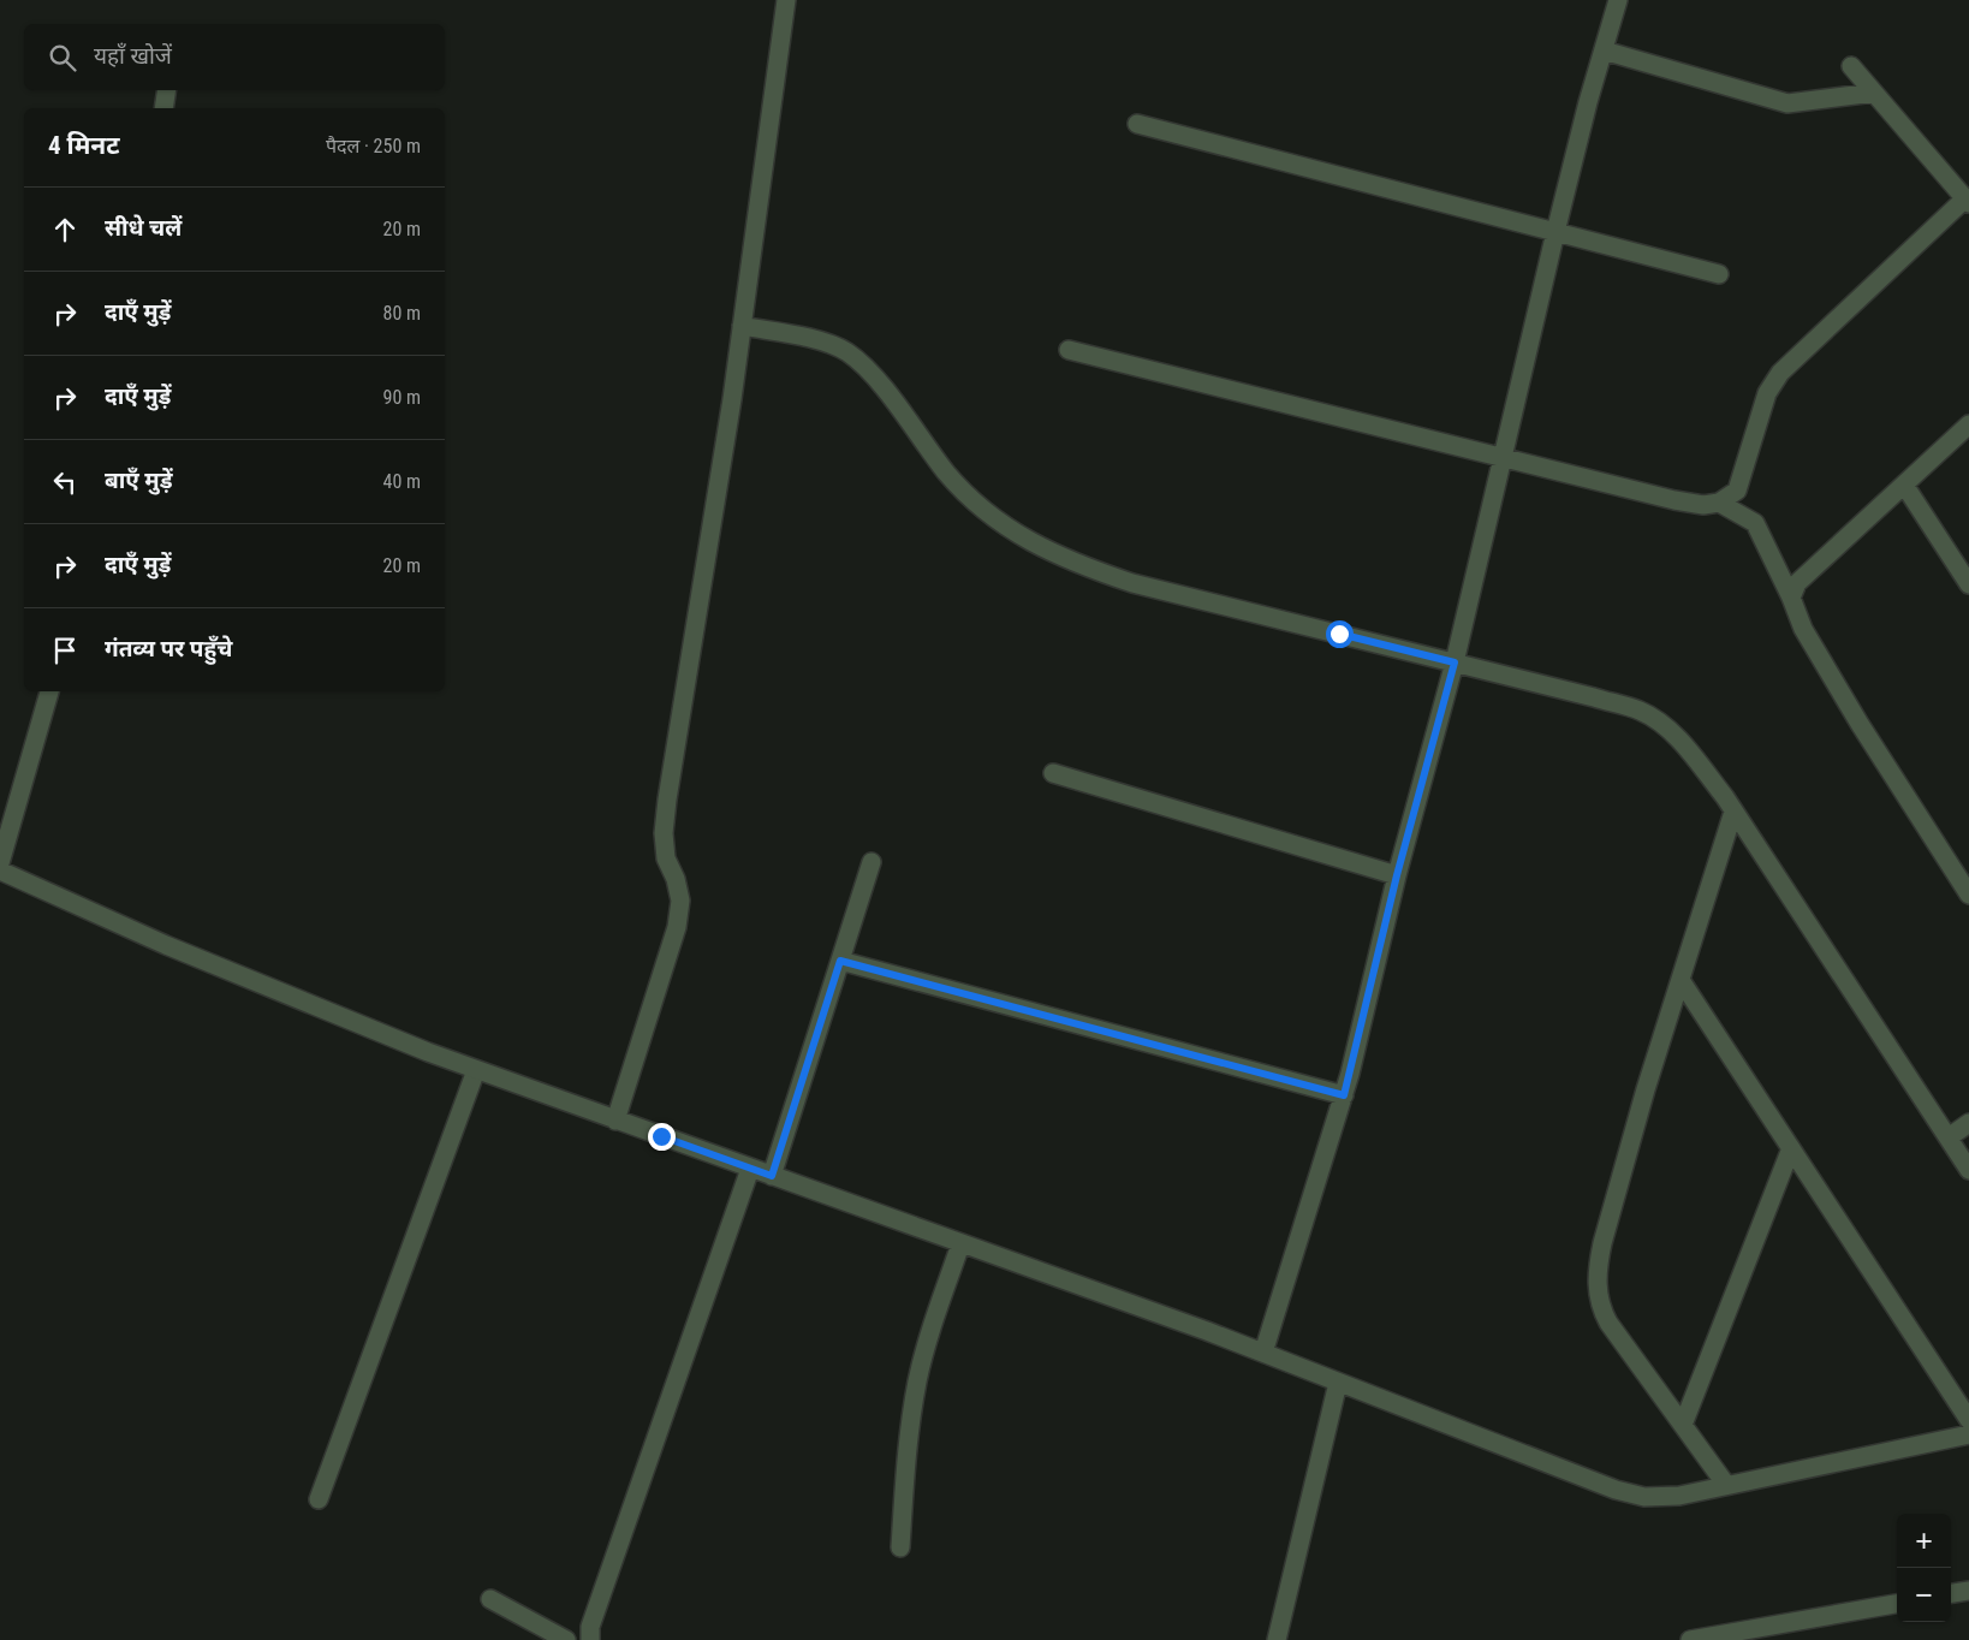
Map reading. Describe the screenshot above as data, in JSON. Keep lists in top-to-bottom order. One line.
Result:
{"page":{"search":"यहाँ खोजें","heading":["4 मिनट","पैदल · 250 m"],"list":[["सीधे चलें","20 m"],["दाएँ मुड़ें","80 m"],["दाएँ मुड़ें","90 m"],["बाएँ मुड़ें","40 m"],["दाएँ मुड़ें","20 m"],"गंतव्य पर पहुँचे"],"map_buttons":["+","−"]}}
